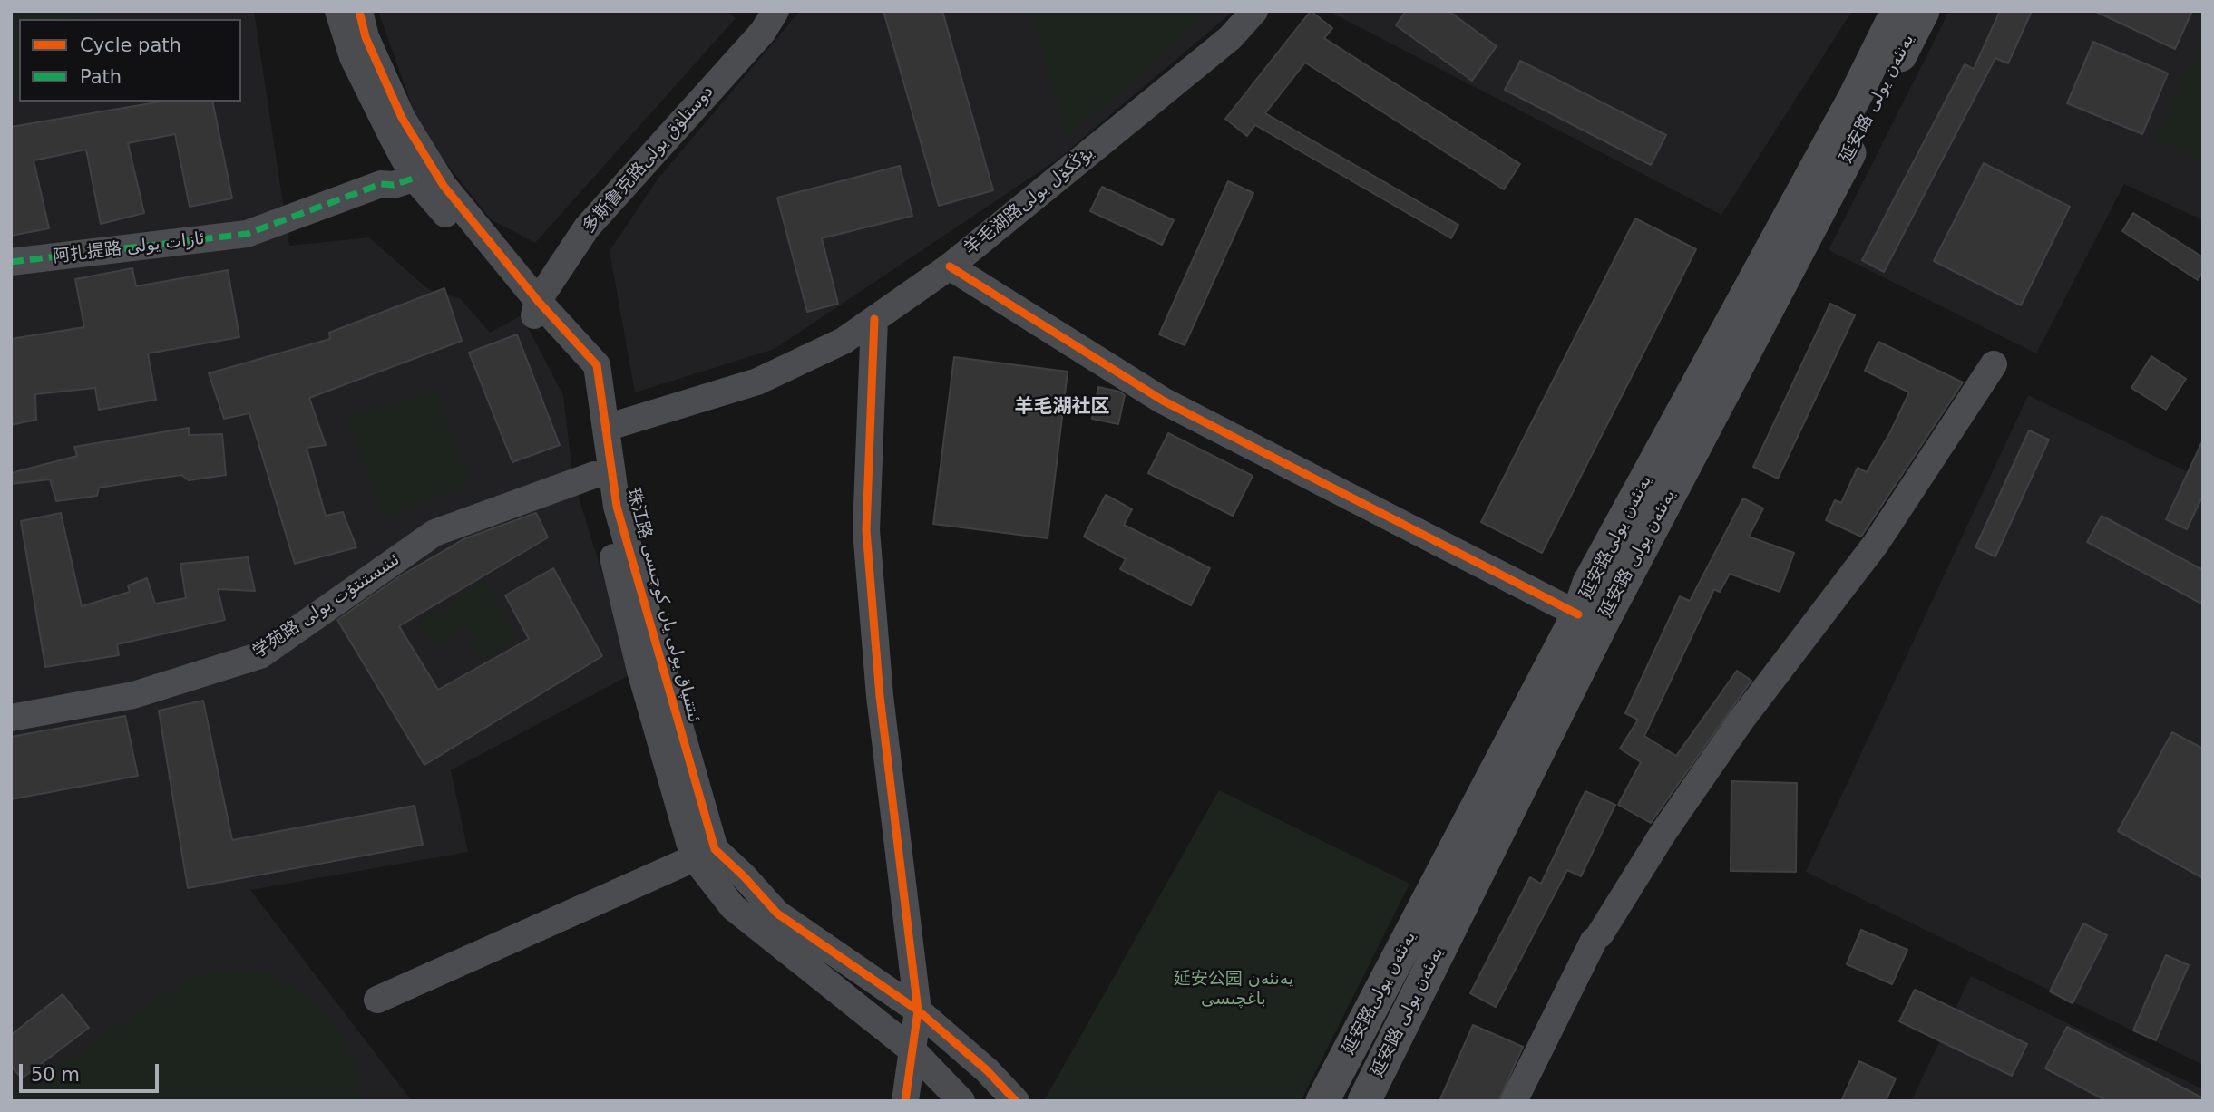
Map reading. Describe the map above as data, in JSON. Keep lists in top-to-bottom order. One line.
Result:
{"streets":{"main road":["延安路 يەنئەن يولى","延安路يەنئەن يولى"],"street":["多斯鲁克路دوستلۇق يولى","羊毛湖路يۇڭكۆل يولى","阿扎提路 ئازات يولى","珠江路 ئىتتىپاق يولى يان كوچىسى","学苑路 ئىنىستىتۇت يولى"]},"crossings":[["多斯鲁克路دوستلۇق يولى","珠江路 ئىتتىپاق يولى يان كوچىسى"],["羊毛湖路يۇڭكۆل يولى","珠江路 ئىتتىپاق يولى يان كوچىسى"],["阿扎提路 ئازات يولى","珠江路 ئىتتىپاق يولى يان كوچىسى"],["珠江路 ئىتتىپاق يولى يان كوچىسى","学苑路 ئىنىستىتۇت يولى"]],"districts":["羊毛湖社区"],"parks":["延安公园 يەنئەن باغچىسى"],"legend":["Cycle path","Path"],"scale_bar":"50 m"}
